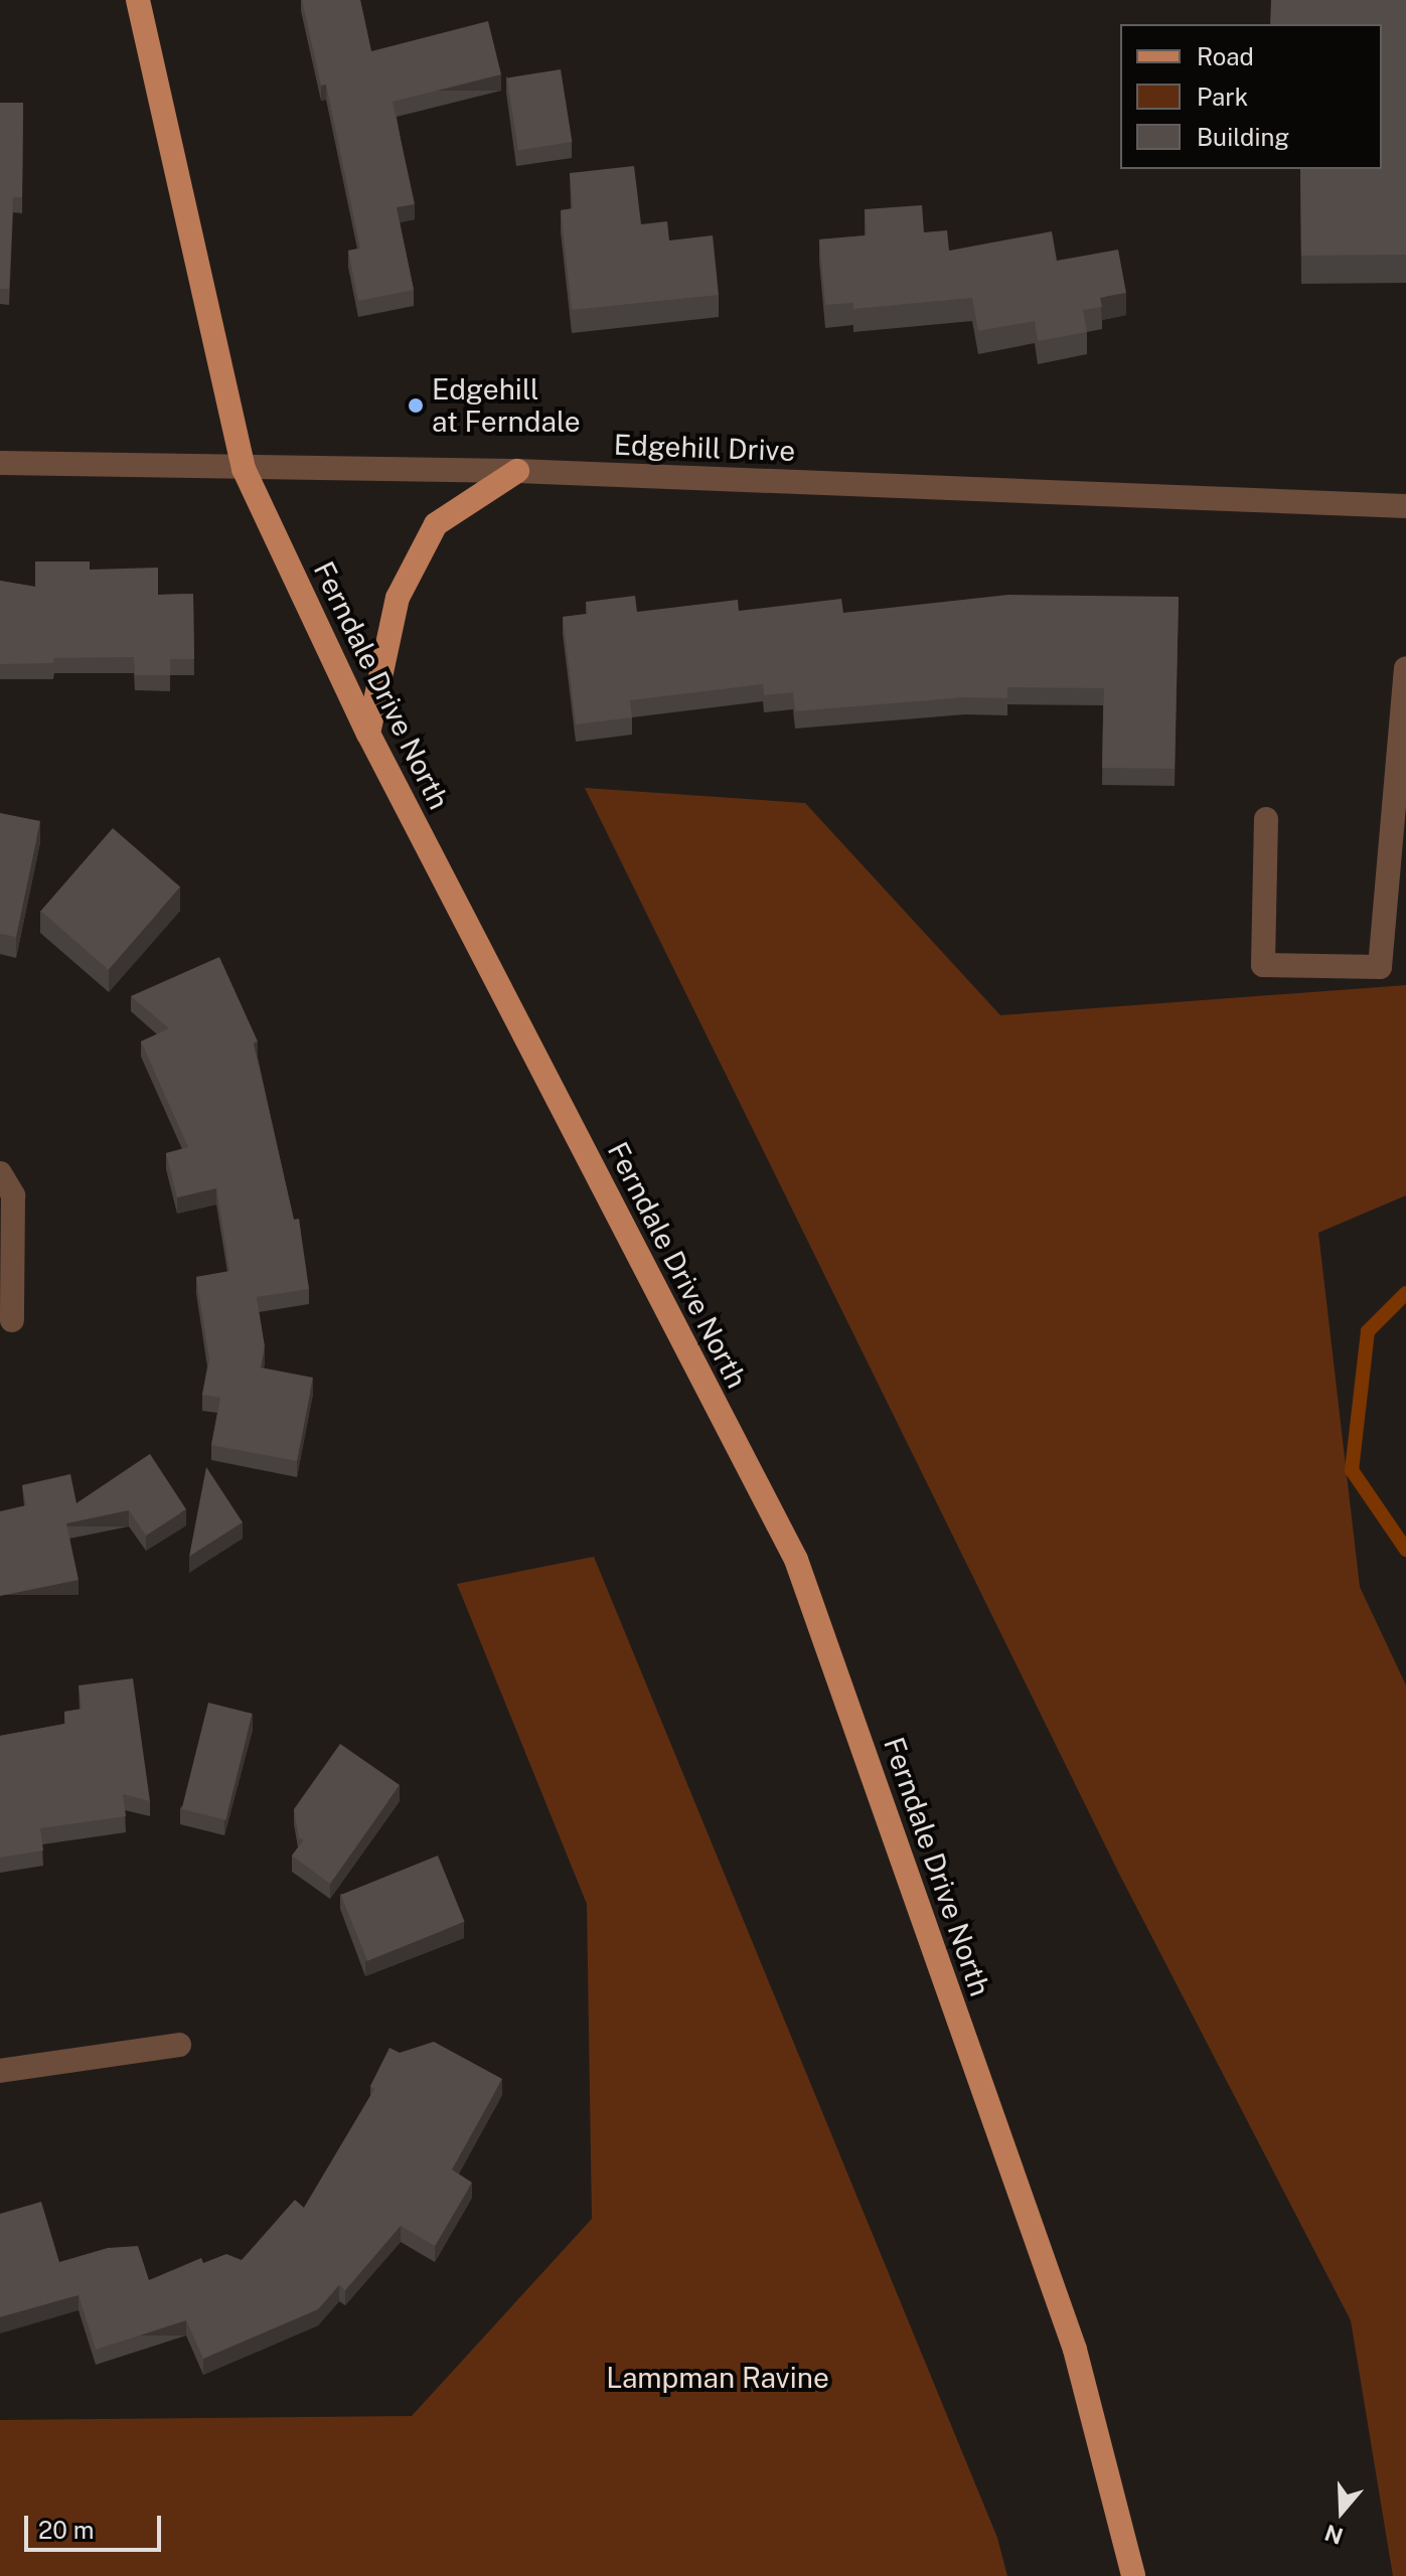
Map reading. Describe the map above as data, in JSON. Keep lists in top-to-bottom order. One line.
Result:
{"streets":{"main road":["Ferndale Drive North"],"street":["Edgehill Drive"]},"crossings":[["Edgehill Drive","Ferndale Drive North"]],"parks":["Lampman Ravine"],"places":["Edgehill at Ferndale"],"legend":["Road","Park","Building"],"scale_bar":"20 m","north":"bottom"}
